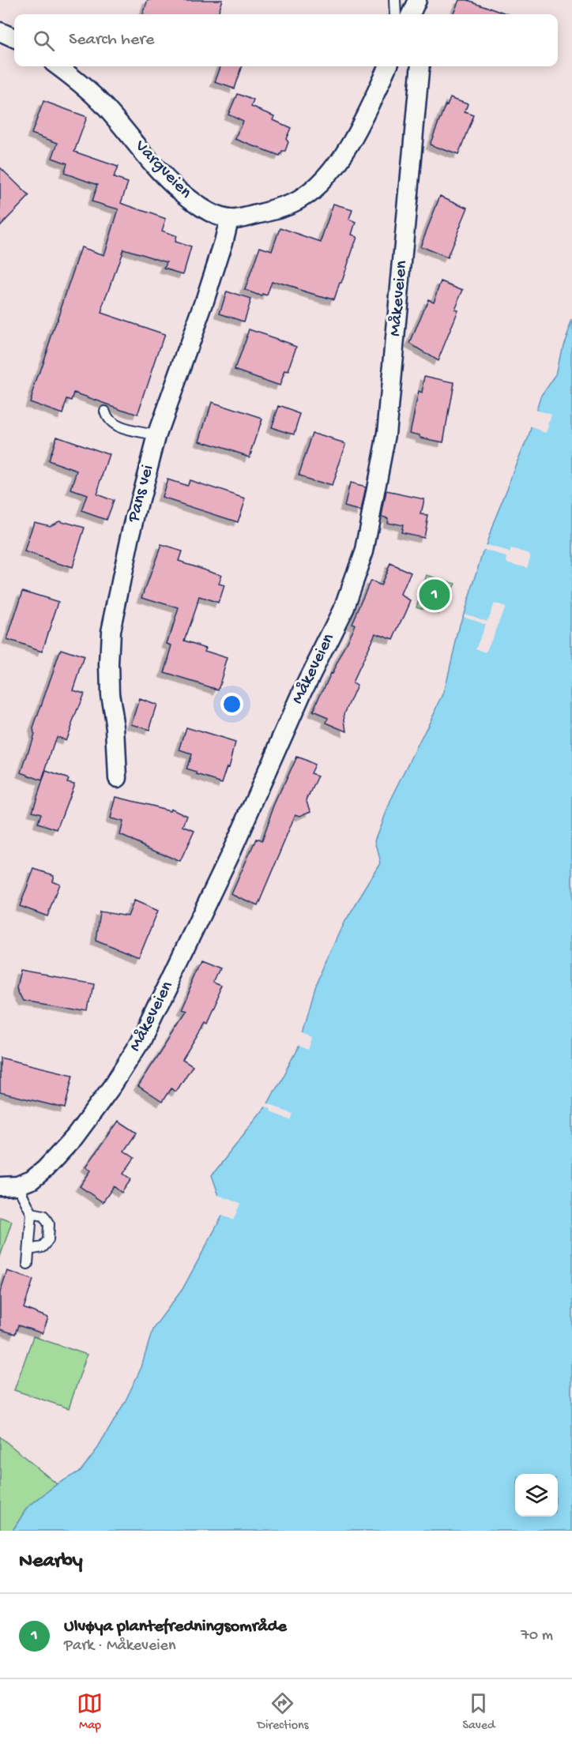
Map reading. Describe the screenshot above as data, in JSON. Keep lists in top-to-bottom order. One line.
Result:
{"streets":{"street":["Vargveien","Måkeveien","Pans vei"]},"crossings":[["Vargveien","Pans vei"]],"page":{"search":"Search here","pins":"1","heading":"Nearby","list":[{"mark":"1","name":"Ulvøya plantefredningsområde","note":"Park · Måkeveien","value":"70 m"}],"nav":["Map","Directions","Saved"]}}
